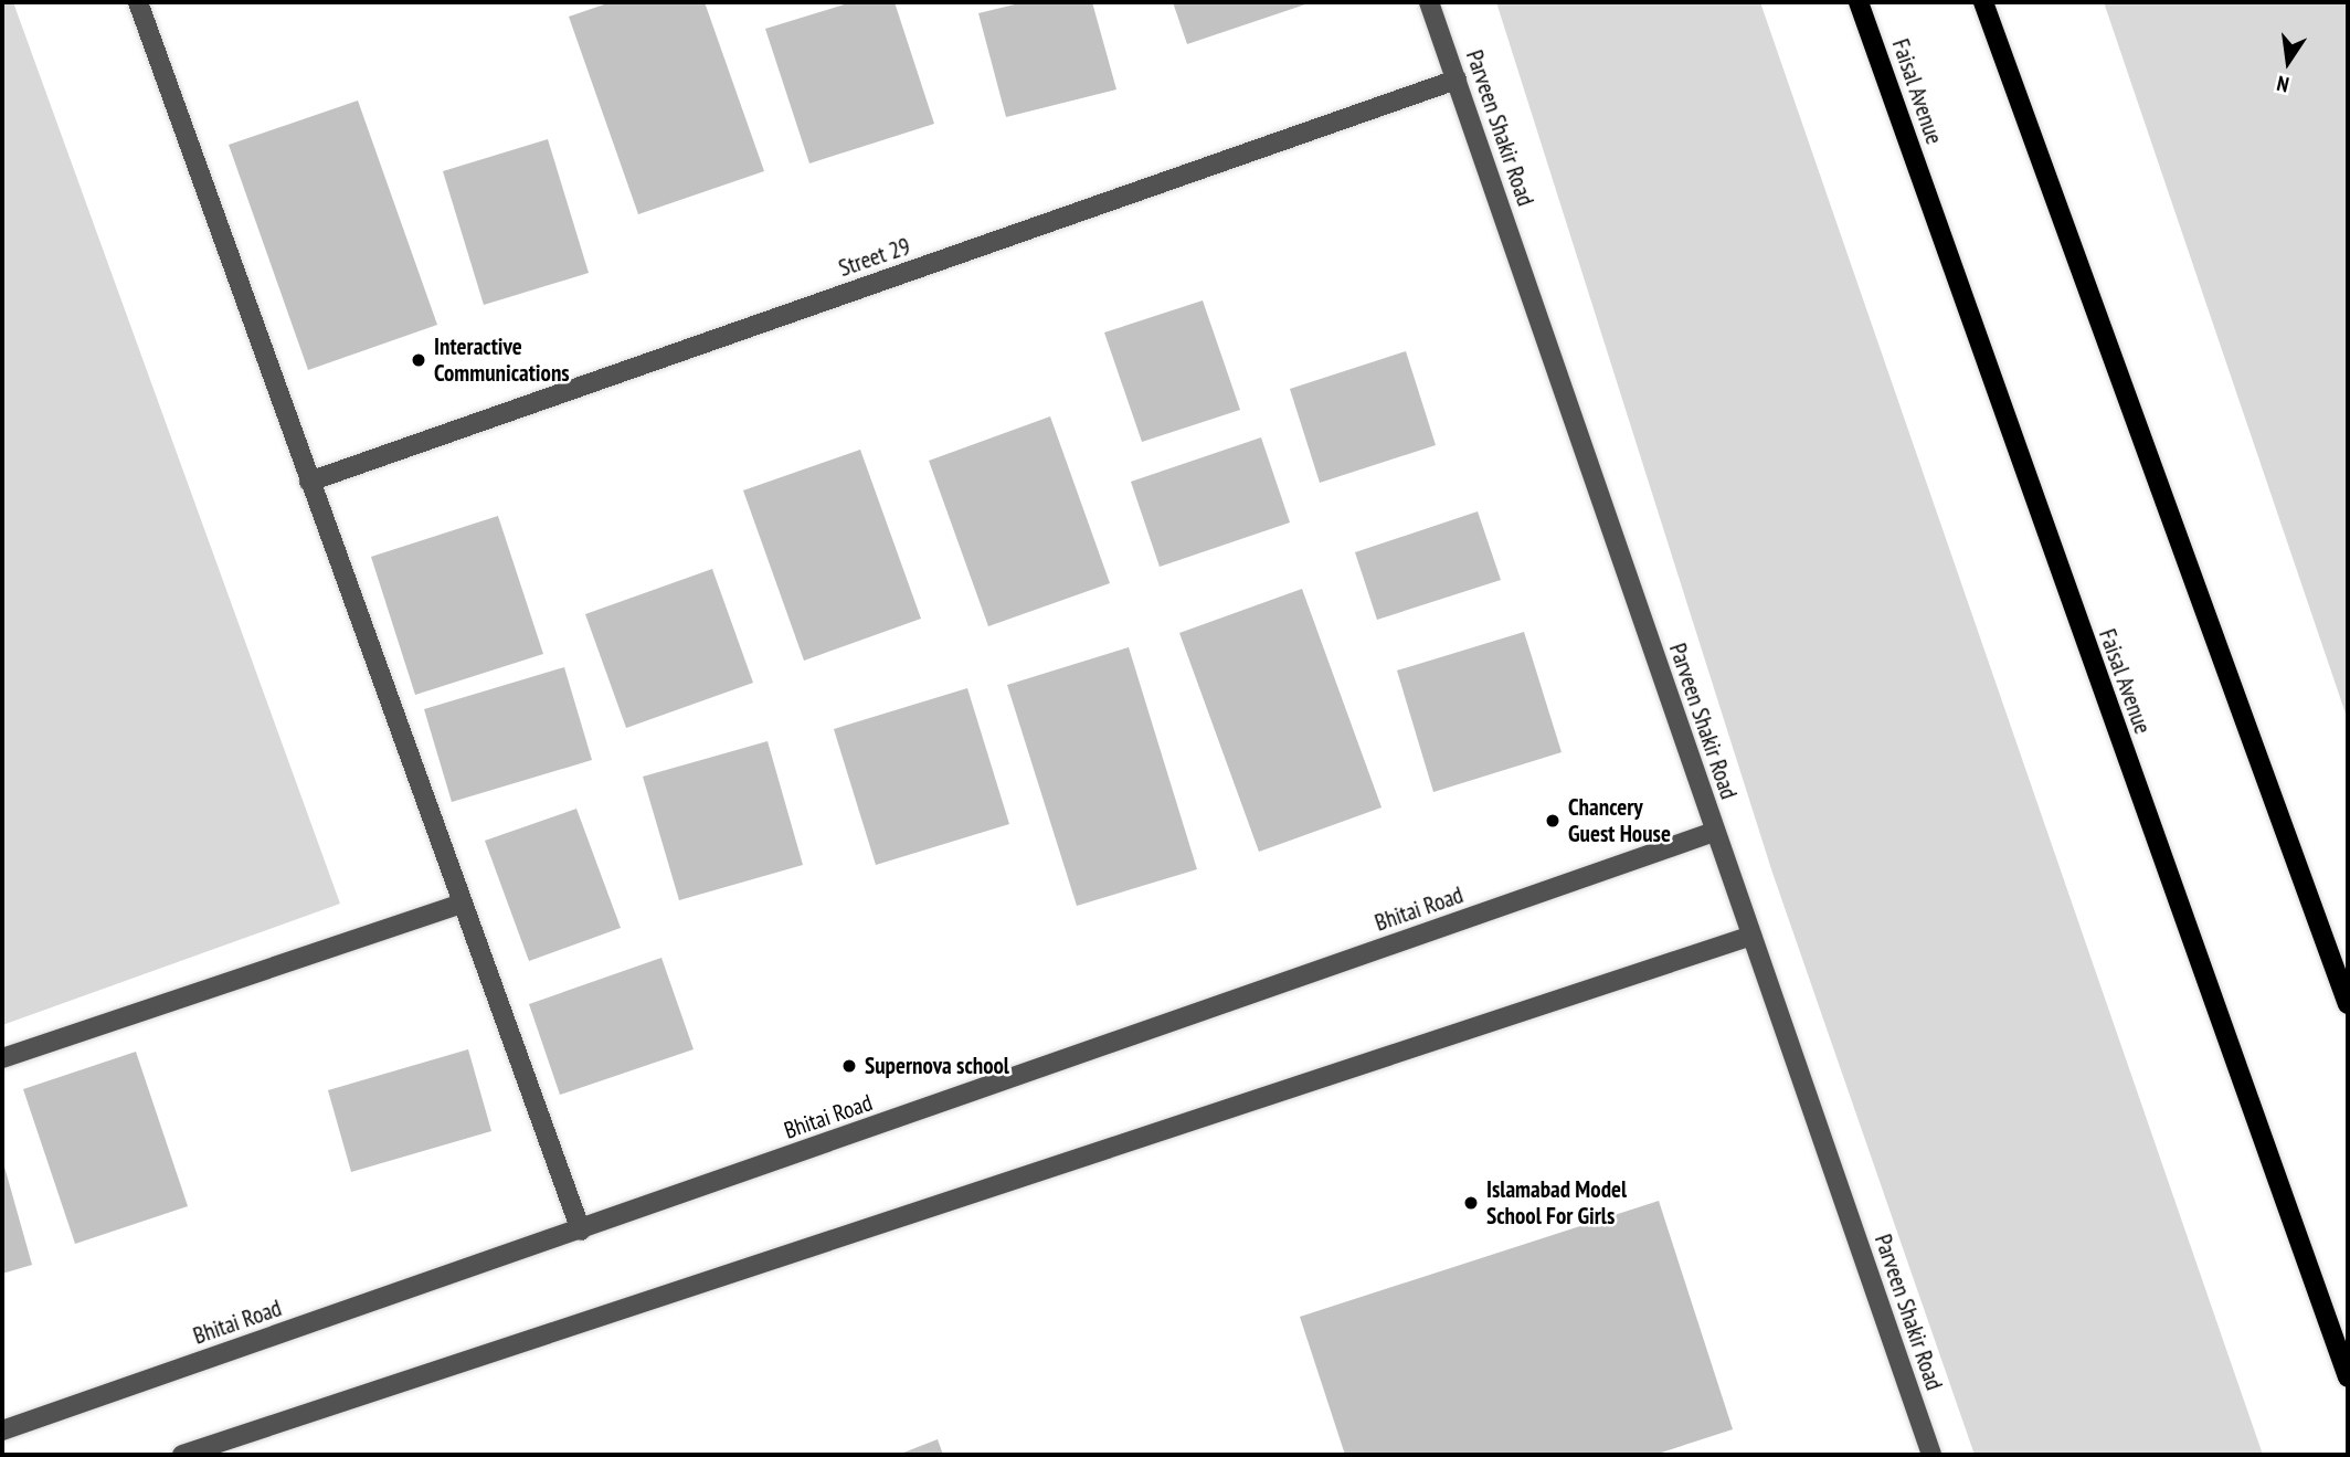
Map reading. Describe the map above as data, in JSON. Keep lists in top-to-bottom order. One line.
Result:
{"streets":{"main road":["Faisal Avenue"],"street":["Parveen Shakir Road","Street 29","Bhitai Road"]},"crossings":[["Parveen Shakir Road","Street 29"],["Parveen Shakir Road","Bhitai Road"]],"places":["Interactive Communications","Chancery Guest House","Supernova school","Islamabad Model School For Girls"],"north":"bottom"}
